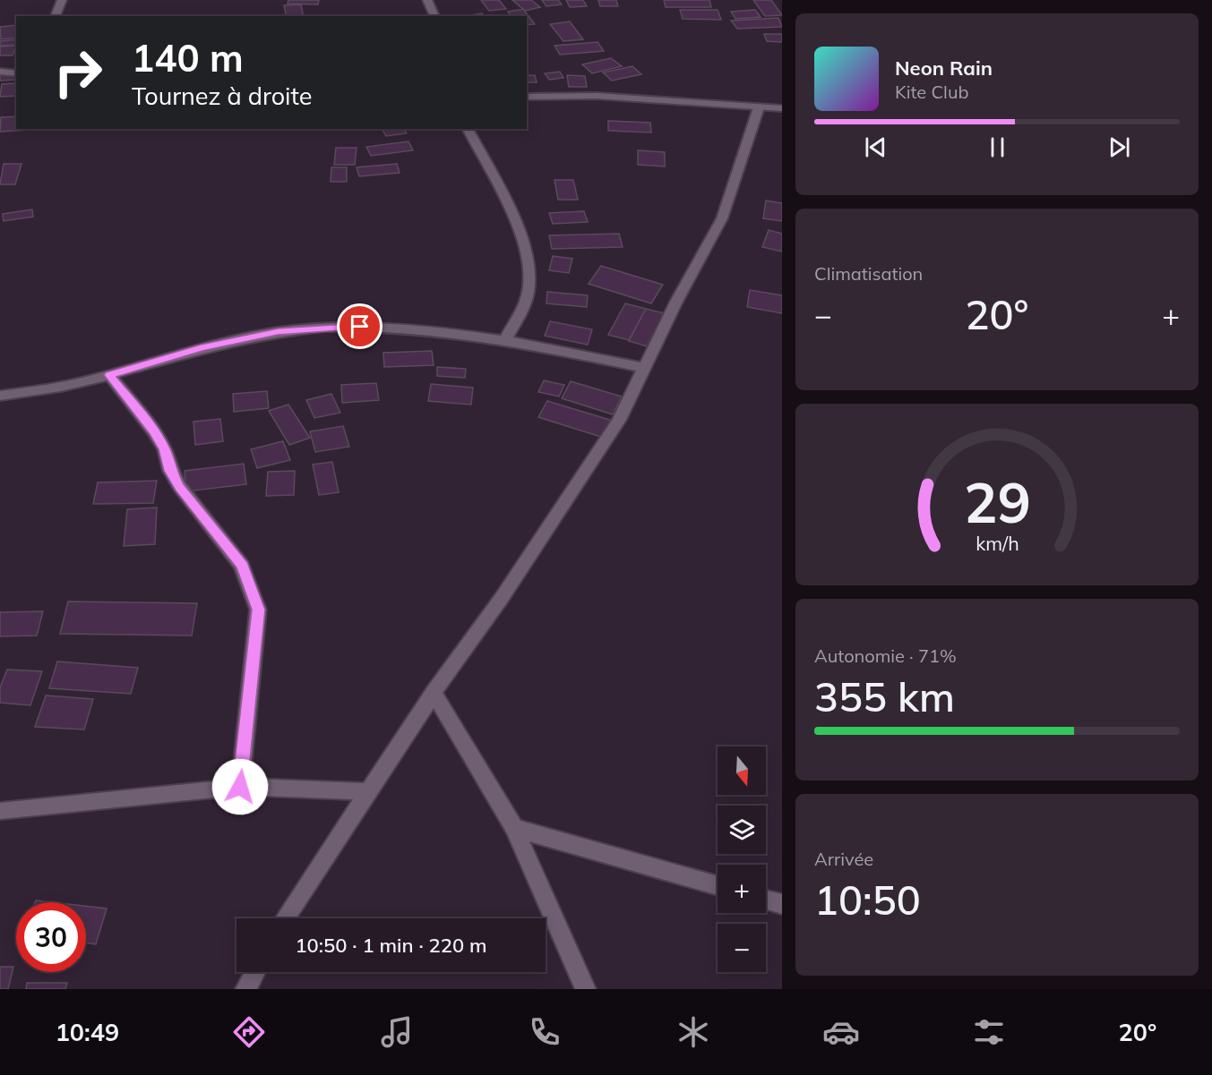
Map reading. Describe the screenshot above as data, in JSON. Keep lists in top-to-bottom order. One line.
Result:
{"north":"bottom","page":{"turn":["140 m","Tournez à droite"],"song":["Neon Rain","Kite Club"],"tile":["Climatisation",["Autonomie · 71%","355 km"],["Arrivée","10:50"]],"heat":["−","20°","+"],"map_buttons":["+","−"],"limit":"30","trip":"10:50 · 1 min · 220 m","tabs":["10:49","20°"],"gauge":["29","km/h"]}}
